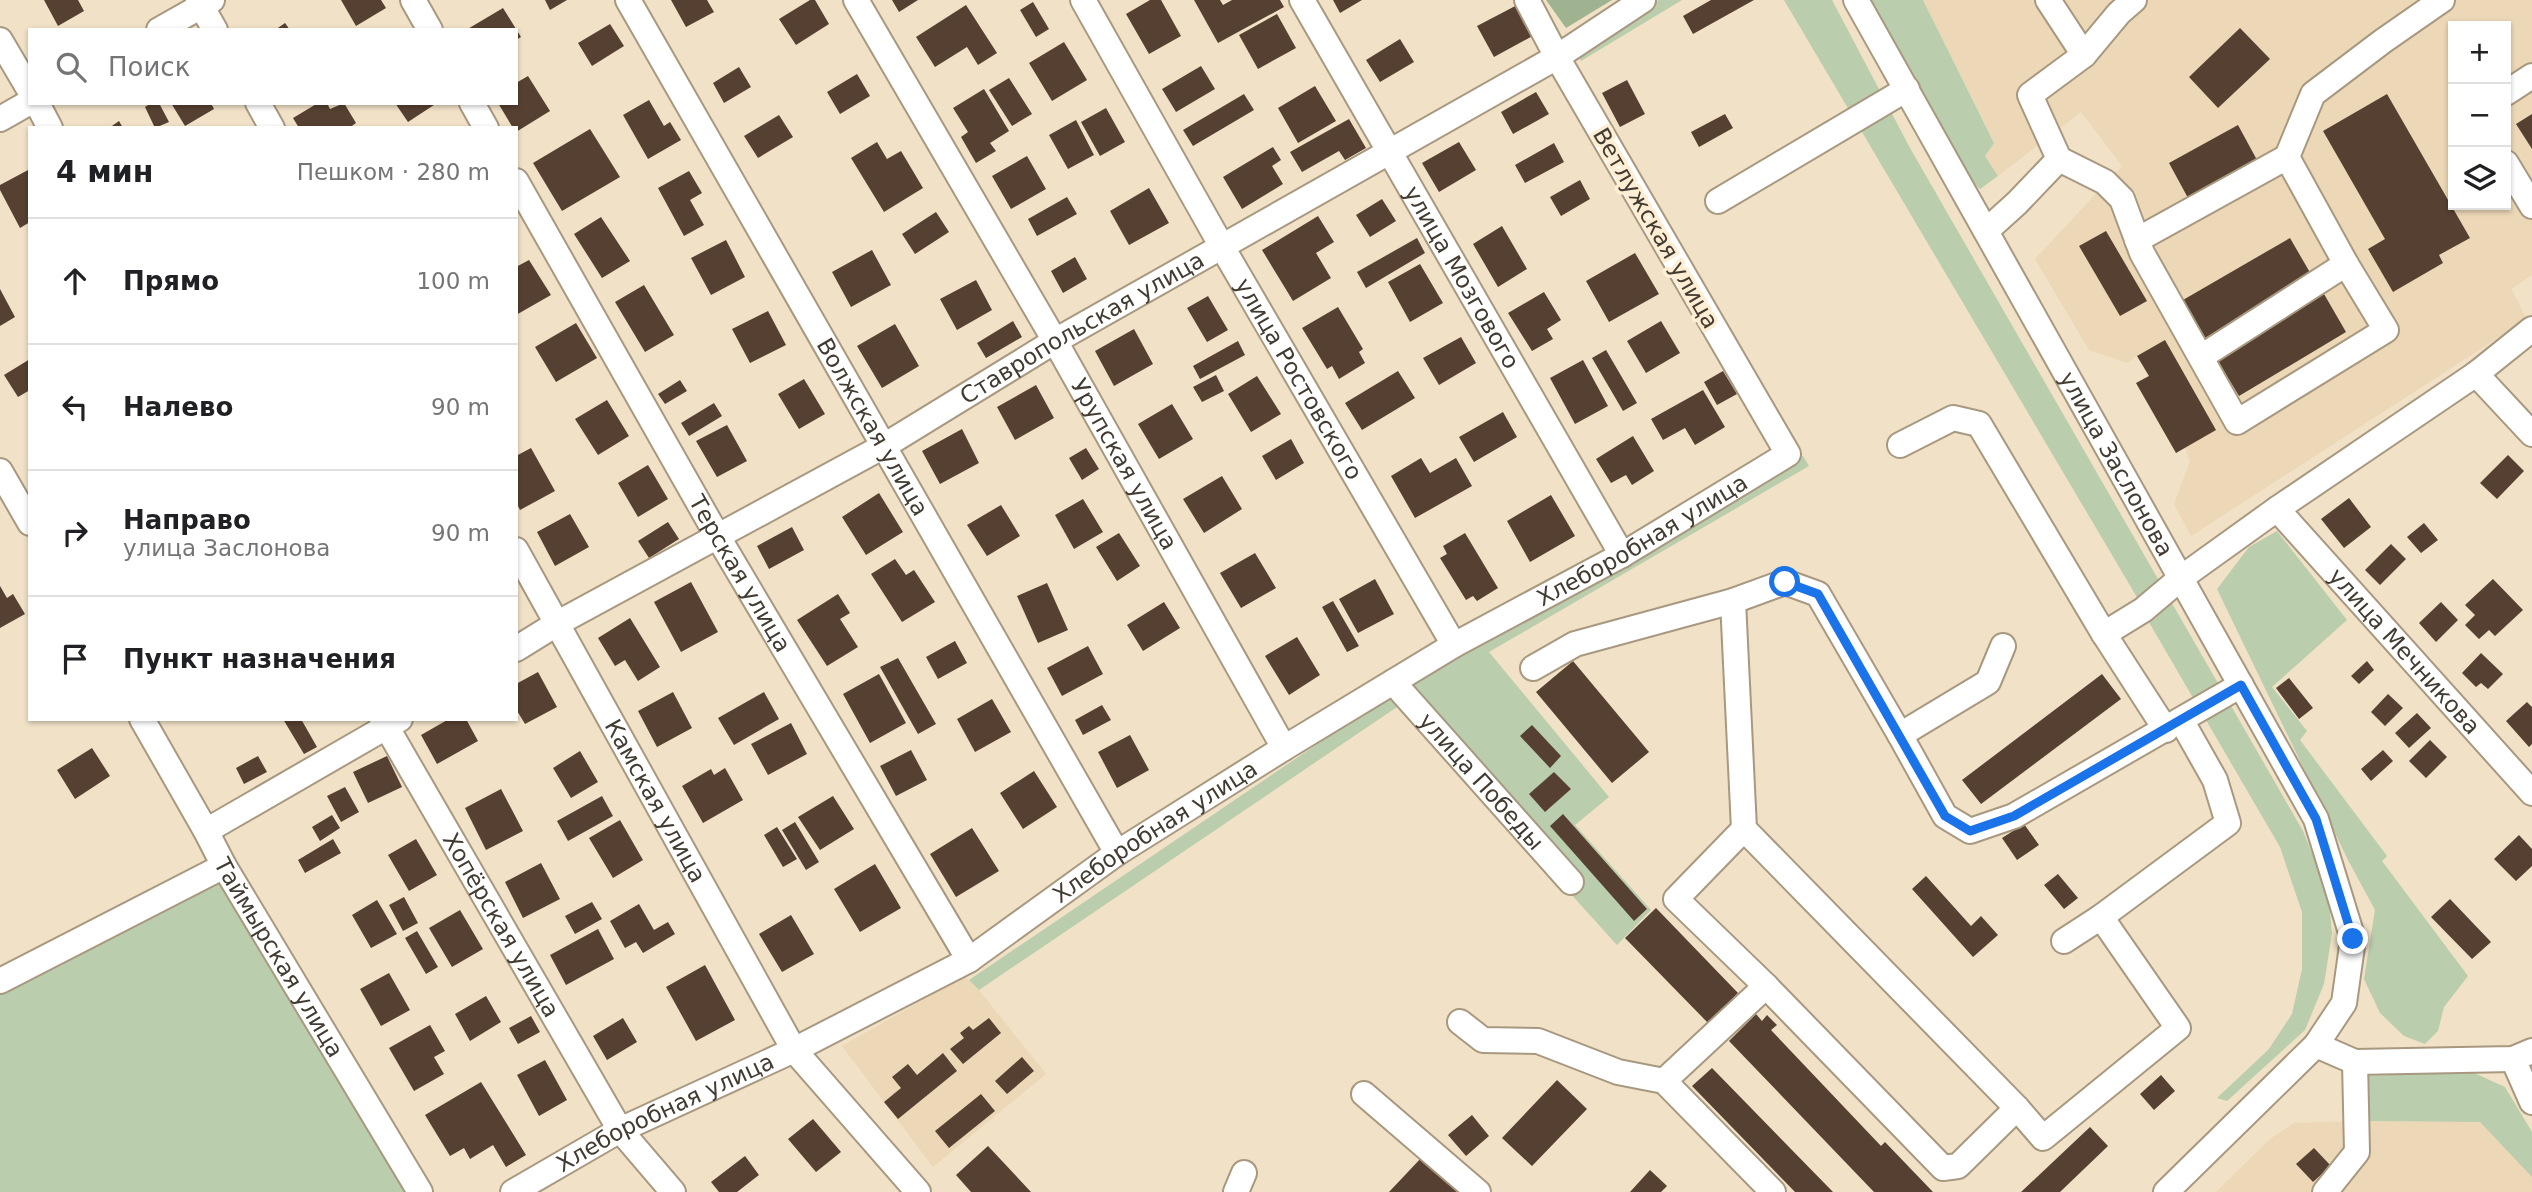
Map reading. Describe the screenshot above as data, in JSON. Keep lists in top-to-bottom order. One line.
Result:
{"streets":{"street":["Ветлужская улица","улица Мозгового","Ставропольская улица","улица Ростовского","Волжская улица","Урупская улица","улица Заслонова","Хлеборобная улица","Терская улица","улица Мечникова","улица Победы","Камская улица","Хопёрская улица","Таймырская улица"]},"crossings":[["Ветлужская улица","Ставропольская улица"],["Ветлужская улица","Хлеборобная улица"],["улица Мозгового","Ставропольская улица"],["улица Мозгового","Хлеборобная улица"],["Ставропольская улица","улица Ростовского"],["Ставропольская улица","Волжская улица"],["Ставропольская улица","Урупская улица"],["Ставропольская улица","Терская улица"],["Ставропольская улица","Камская улица"],["улица Ростовского","Хлеборобная улица"],["Волжская улица","Хлеборобная улица"],["Урупская улица","Хлеборобная улица"],["Хлеборобная улица","Терская улица"],["Хлеборобная улица","улица Победы"],["Хлеборобная улица","Камская улица"],["Хлеборобная улица","Хопёрская улица"]],"page":{"map_buttons":["+","−"],"search":"Поиск","heading":["4 мин","Пешком · 280 m"],"list":[["Прямо","100 m"],["Налево","90 m"],["Направо","улица Заслонова","90 m"],"Пункт назначения"]}}
